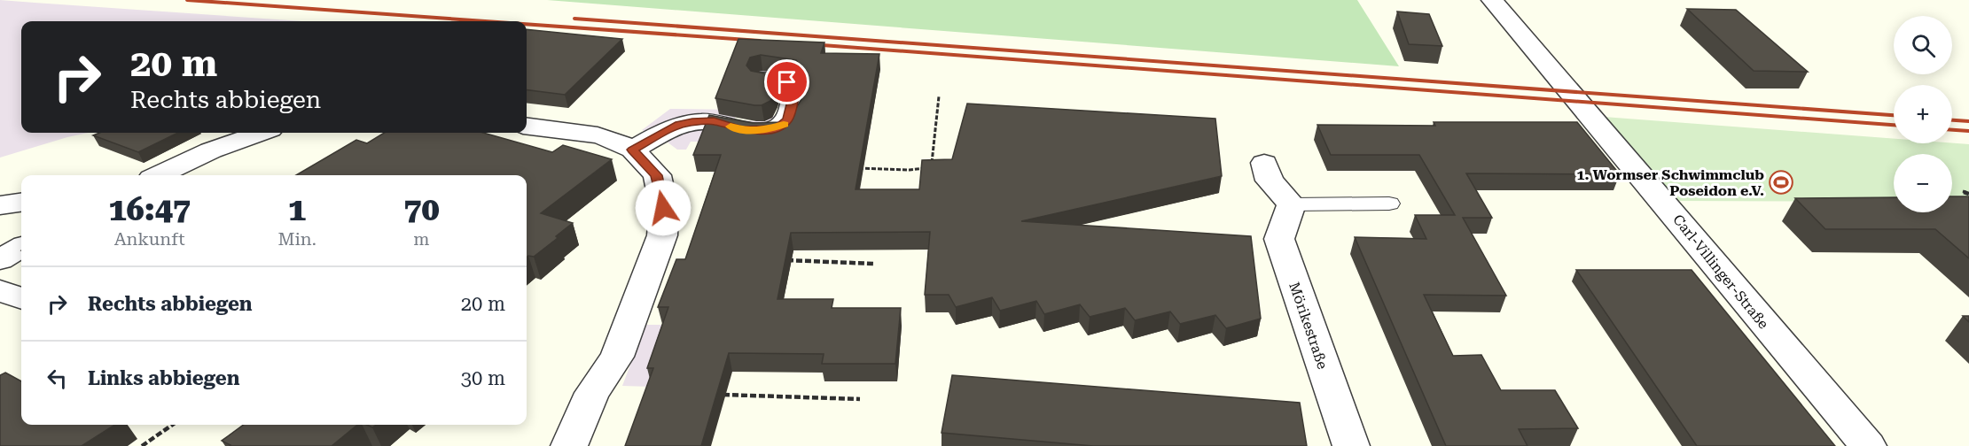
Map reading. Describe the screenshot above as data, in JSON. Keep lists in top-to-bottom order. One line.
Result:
{"streets":{"street":["Carl-Villinger-Straße","Mörikestraße"]},"places":{"sports":["1. Wormser Schwimmclub Poseidon e.V."]},"page":{"map_buttons":["+","−"],"turn":["20 m","Rechts abbiegen"],"eta":["16:47","Ankunft","1","Min.","70","m"],"list":[{"name":"Rechts abbiegen","value":"20 m"},{"name":"Links abbiegen","value":"30 m"}]}}
